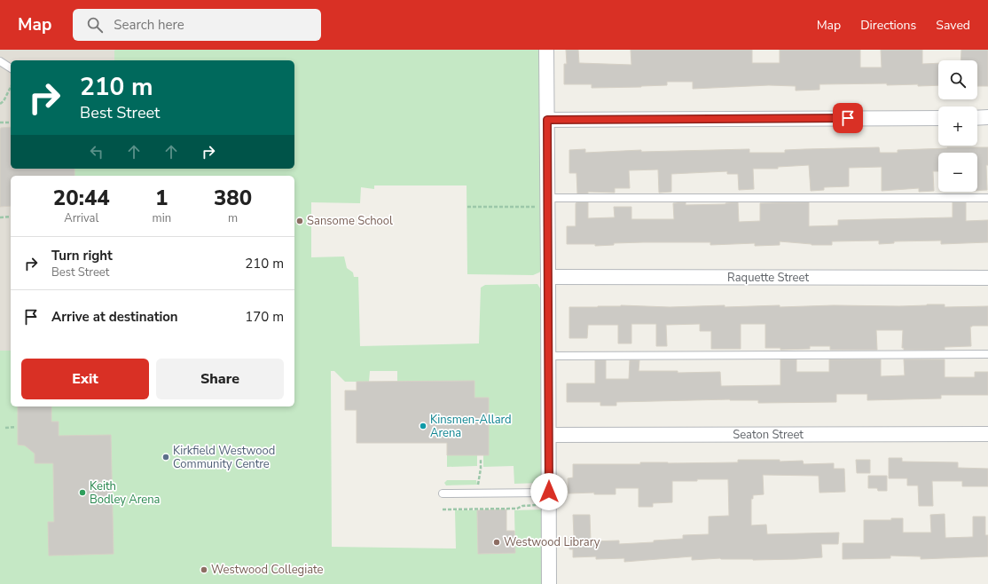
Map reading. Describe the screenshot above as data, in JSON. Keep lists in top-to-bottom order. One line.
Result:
{"streets":{"street":["Raquette Street","Seaton Street"]},"places":["Sansome School","Kinsmen-Allard Arena","Kirkfield Westwood Community Centre","Keith Bodley Arena","Westwood Library","Westwood Collegiate"],"page":{"header":"Map","search":"Search here","nav":["Map","Directions","Saved"],"map_buttons":["+","−"],"turn":["210 m","Best Street"],"eta":["20:44","Arrival","1","min","380","m"],"list":[{"name":"Turn right","note":"Best Street","value":"210 m"},{"name":"Arrive at destination","value":"170 m"}],"buttons":["Exit","Share"]}}
